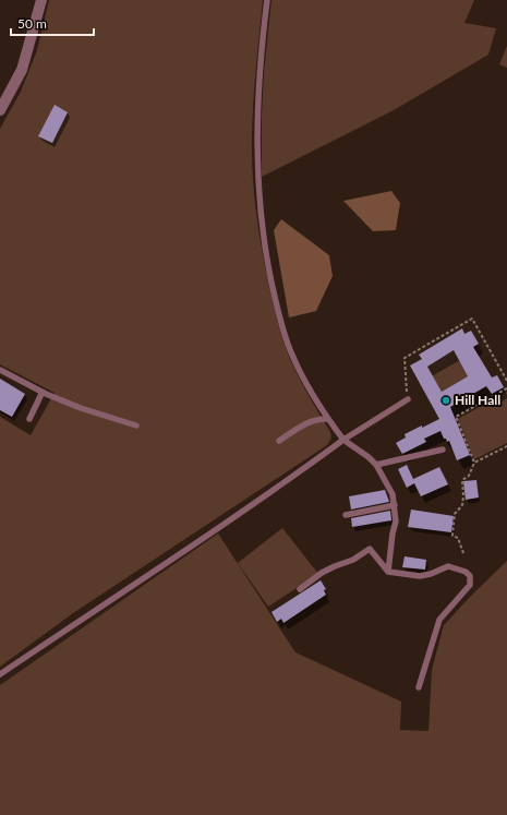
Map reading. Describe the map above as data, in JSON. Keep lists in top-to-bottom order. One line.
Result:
{"places":["Hill Hall"],"scale_bar":"50 m"}
